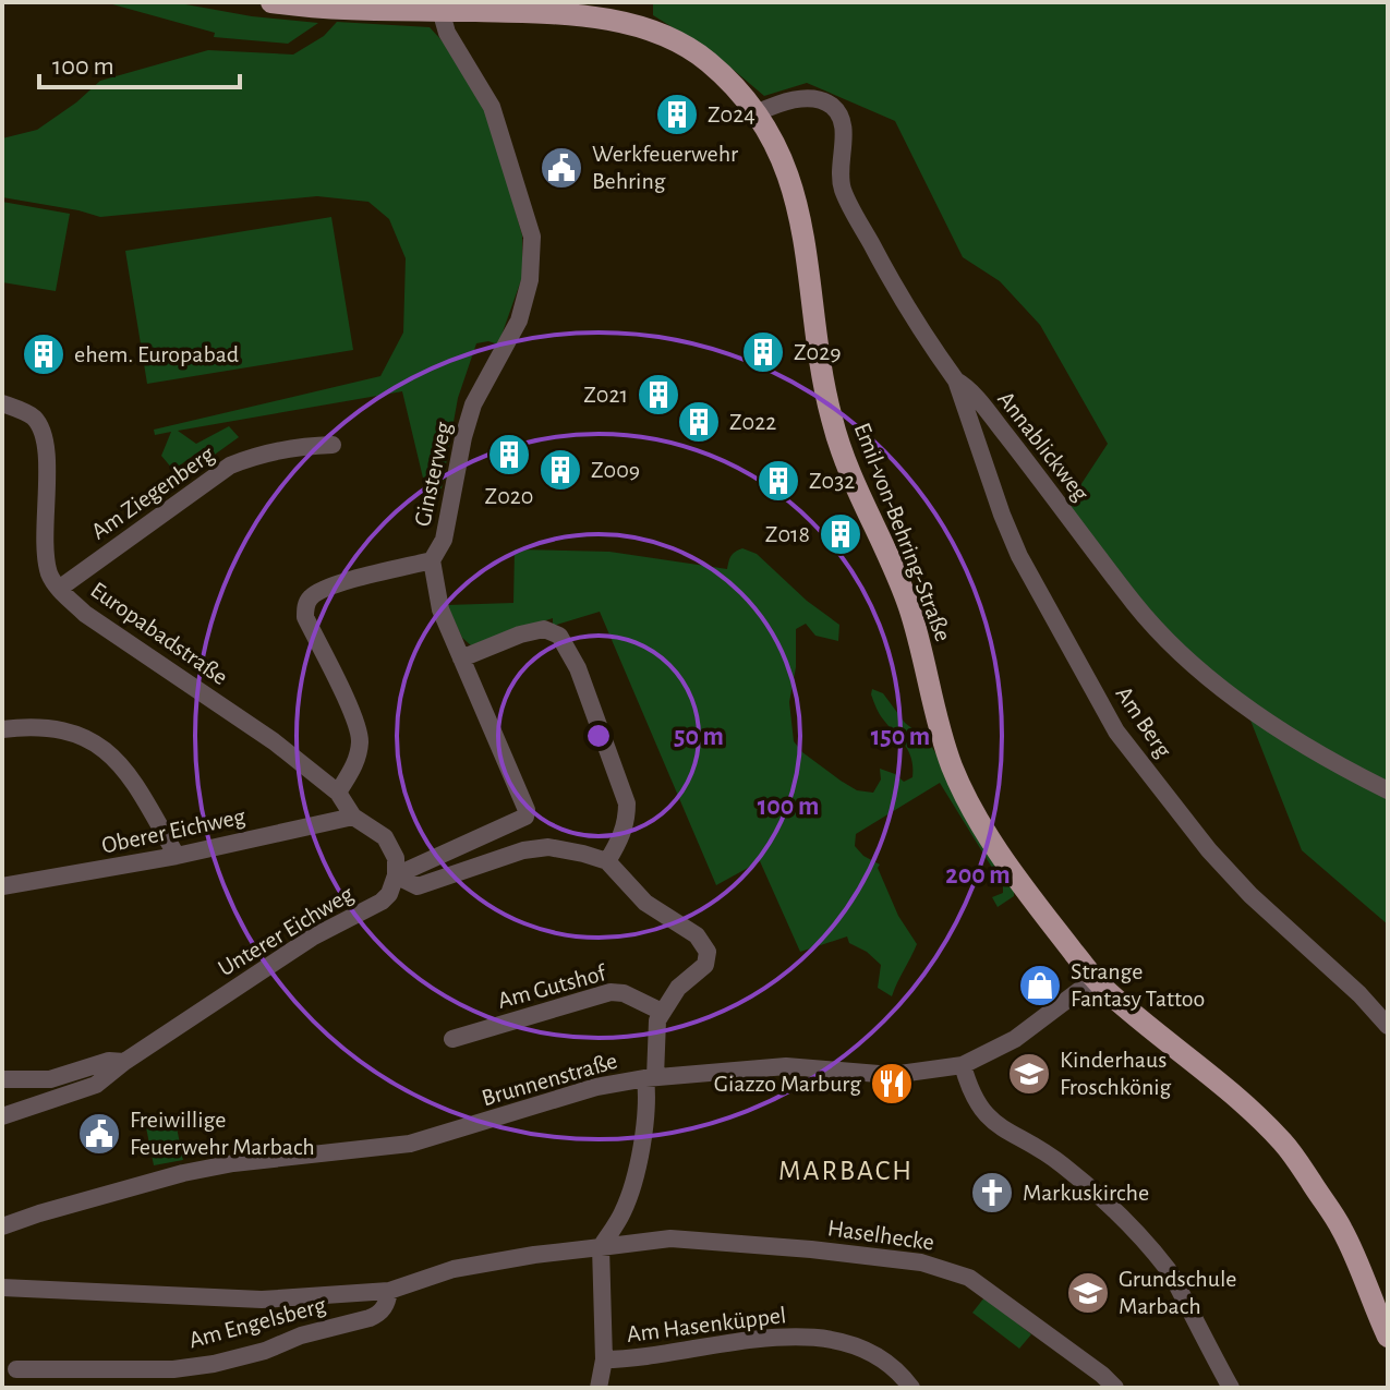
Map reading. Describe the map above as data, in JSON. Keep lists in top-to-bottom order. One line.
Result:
{"streets":{"main road":["Emil-von-Behring-Straße"],"street":["Annablickweg","Ginsterweg","Am Ziegenberg","Europabadstraße","Am Berg","Oberer Eichweg","Unterer Eichweg","Am Gutshof","Brunnenstraße","Haselhecke","Am Engelsberg","Am Hasenküppel"]},"crossings":[["Annablickweg","Emil-von-Behring-Straße"],["Annablickweg","Am Berg"],["Ginsterweg","Emil-von-Behring-Straße"],["Ginsterweg","Unterer Eichweg"],["Am Ziegenberg","Europabadstraße"],["Emil-von-Behring-Straße","Brunnenstraße"],["Europabadstraße","Oberer Eichweg"],["Haselhecke","Am Engelsberg"],["Haselhecke","Am Hasenküppel"],["Am Engelsberg","Am Hasenküppel"]],"districts":["MARBACH"],"places":{"building":["Z024","Z029","ehem. Europabad","Z021","Z022","Z020","Z009","Z032","Z018"],"public building":["Werkfeuerwehr Behring","Freiwillige Feuerwehr Marbach"],"shop":["Strange Fantasy Tattoo"],"school or university":["Kinderhaus Froschkönig","Grundschule Marbach"],"restaurant":["Giazzo Marburg"],"church":["Markuskirche"]},"scale_bar":"100 m","rings":["50 m","150 m","100 m","200 m"]}
